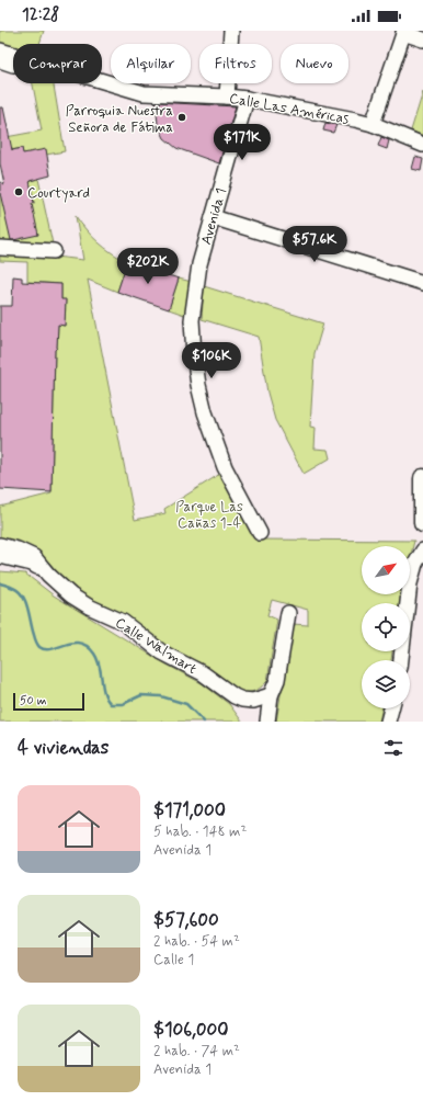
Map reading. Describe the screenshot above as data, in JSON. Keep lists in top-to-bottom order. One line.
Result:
{"streets":{"street":["Calle Las Américas","Avenida 1","Calle Walmart"]},"crossings":[["Calle Las Américas","Avenida 1"]],"parks":["Parque Las Cañas 1-4"],"places":["Parroquia Nuestra Señora de Fátima","Courtyard"],"scale_bar":"50 m","north":"top right","page":{"status":"12:28","chip":["Comprar","Alquilar","Filtros","Nuevo"],"price":["$171K","$57.6K","$202K","$106K"],"scale":"50 m","heading":"4 viviendas","list":[{"name":"$171,000","note":"5 hab. · 148 m² · Avenida 1"},{"name":"$57,600","note":"2 hab. · 54 m² · Calle 1"},{"name":"$106,000","note":"2 hab. · 74 m² · Avenida 1"}]}}
